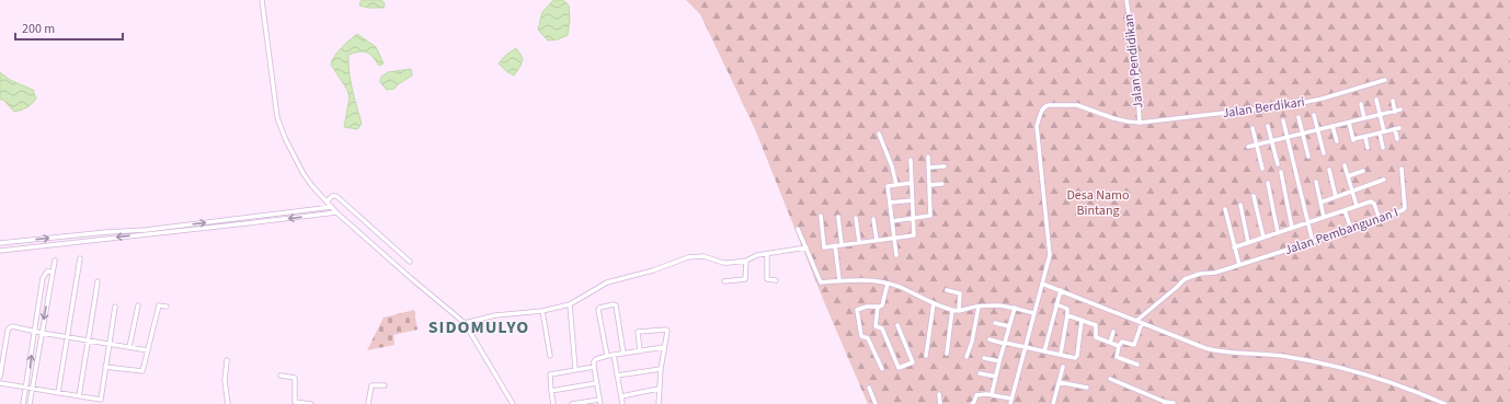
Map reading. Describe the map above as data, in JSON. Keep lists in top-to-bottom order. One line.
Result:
{"streets":{"street":["Jalan Pendidikan","Jalan Berdikari","Jalan Pembangunan I"]},"crossings":[["Jalan Pendidikan","Jalan Berdikari"]],"districts":["SIDOMULYO"],"parks":["Desa Namo Bintang"],"scale_bar":"200 m"}
